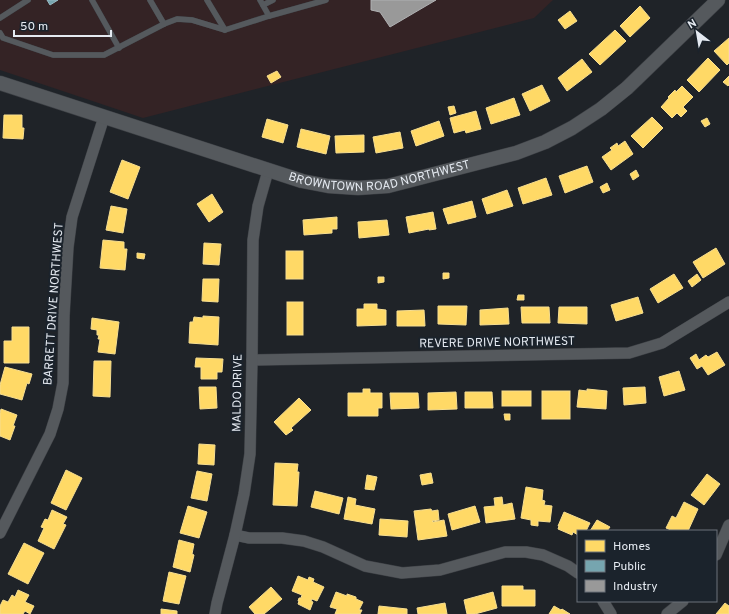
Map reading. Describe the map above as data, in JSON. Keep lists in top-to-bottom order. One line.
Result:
{"streets":{"street":["BROWNTOWN ROAD NORTHWEST","BARRETT DRIVE NORTHWEST","REVERE DRIVE NORTHWEST","MALDO DRIVE"]},"crossings":[["BROWNTOWN ROAD NORTHWEST","BARRETT DRIVE NORTHWEST"],["BROWNTOWN ROAD NORTHWEST","MALDO DRIVE"],["REVERE DRIVE NORTHWEST","MALDO DRIVE"]],"legend":["Homes","Public","Industry"],"scale_bar":"50 m","north":"top left"}
